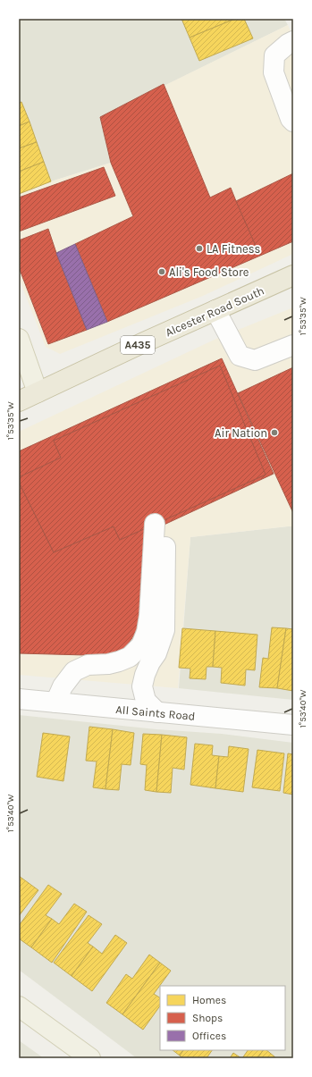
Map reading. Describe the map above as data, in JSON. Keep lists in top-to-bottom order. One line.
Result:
{"streets":{"highway":["Alcester Road South","A435"],"street":["All Saints Road"]},"places":["LA Fitness","Ali's Food Store","Air Nation"],"legend":["Homes","Shops","Offices"],"coordinates":["1°53'35\"W","1°53'40\"W"]}
